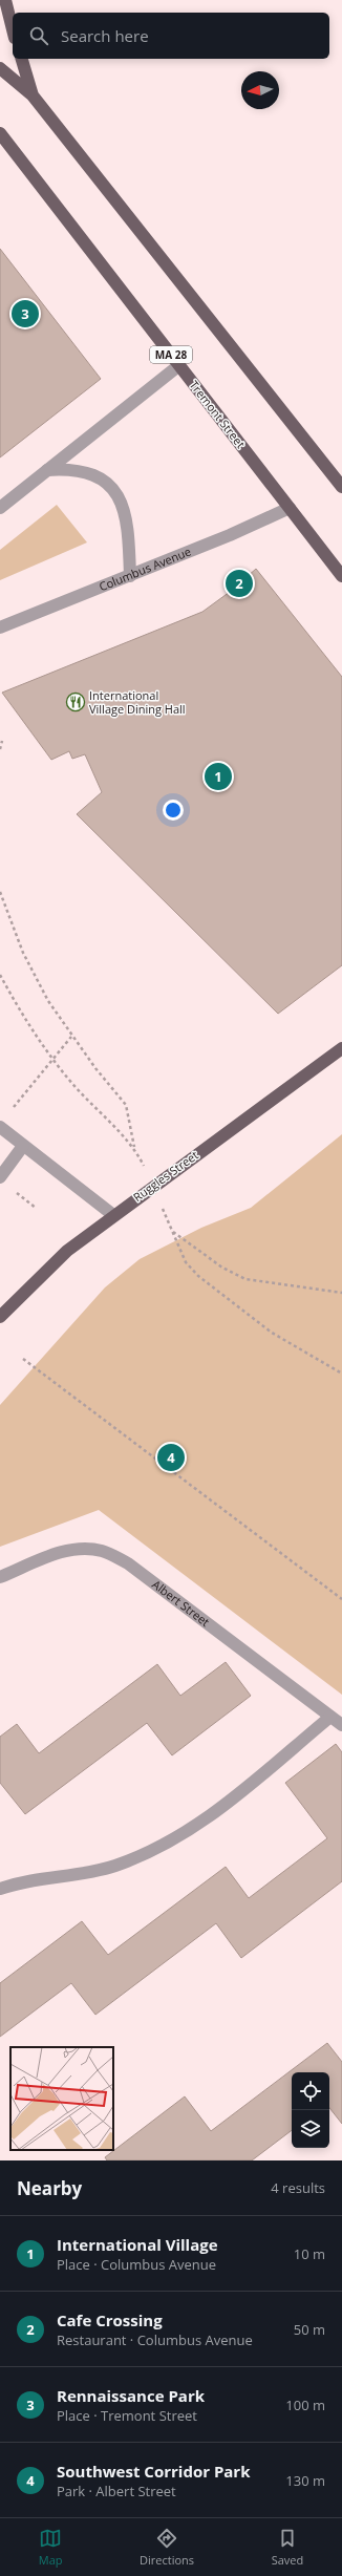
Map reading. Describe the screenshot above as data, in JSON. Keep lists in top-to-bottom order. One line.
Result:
{"streets":{"main road":["MA 28","Tremont Street","Ruggles Street"],"street":["Columbus Avenue","Albert Street"]},"crossings":[["Tremont Street","Columbus Avenue"]],"places":{"restaurant":["International Village Dining Hall"]},"north":"left","page":{"search":"Search here","pins":["3","2","1","4"],"heading":["Nearby","4 results"],"list":[{"mark":"1","name":"International Village","note":"Place · Columbus Avenue","value":"10 m"},{"mark":"2","name":"Cafe Crossing","note":"Restaurant · Columbus Avenue","value":"50 m"},{"mark":"3","name":"Rennaissance Park","note":"Place · Tremont Street","value":"100 m"},{"mark":"4","name":"Southwest Corridor Park","note":"Park · Albert Street","value":"130 m"}],"nav":["Map","Directions","Saved"]}}
